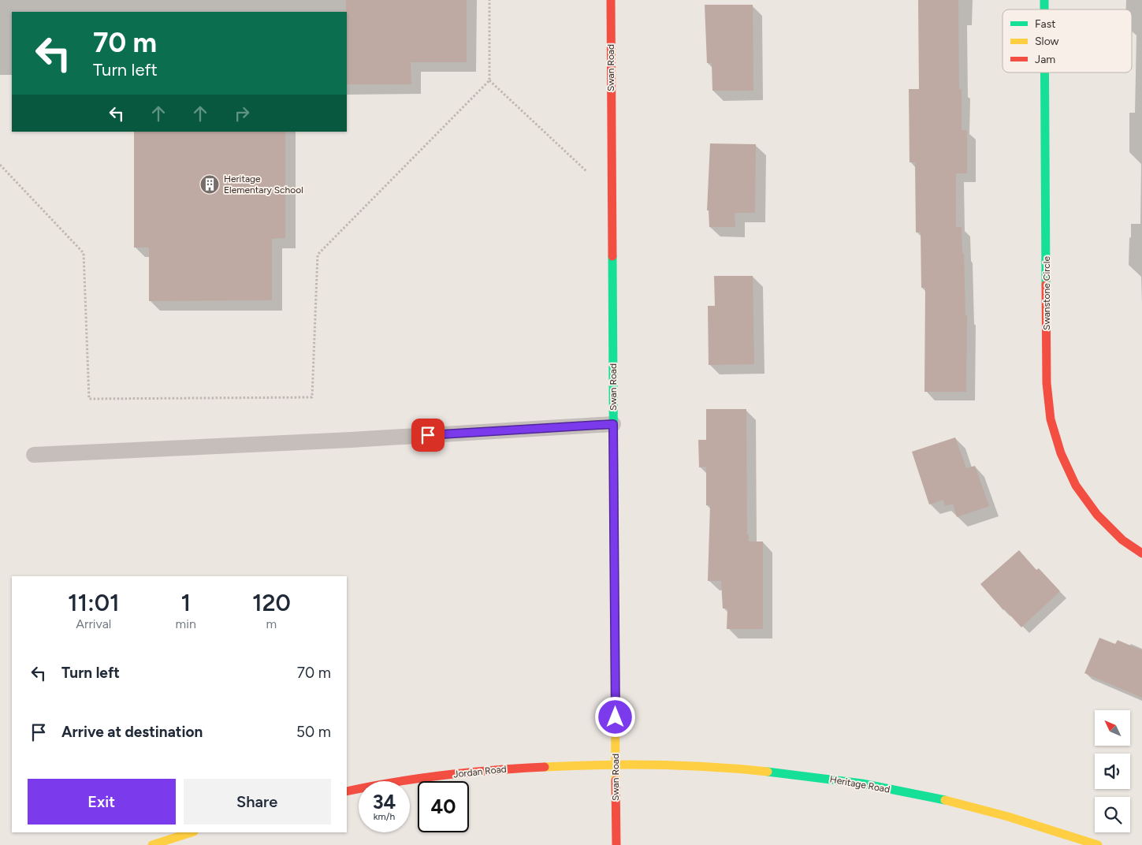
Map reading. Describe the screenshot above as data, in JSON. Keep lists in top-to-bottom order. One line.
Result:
{"streets":{"street":["Swan Road","Swanstone Circle","Jordan Road","Heritage Road"]},"crossings":[["Swan Road","Jordan Road"],["Swan Road","Heritage Road"],["Jordan Road","Heritage Road"]],"places":{"building":["Heritage Elementary School"]},"legend":["Fast","Slow","Jam"],"north":"top left","page":{"turn":["70 m","Turn left"],"eta":["11:01","Arrival","1","min","120","m"],"list":[{"name":"Turn left","value":"70 m"},{"name":"Arrive at destination","value":"50 m"}],"buttons":["Exit","Share"],"speed":"34 km/h","limit":"40"}}
